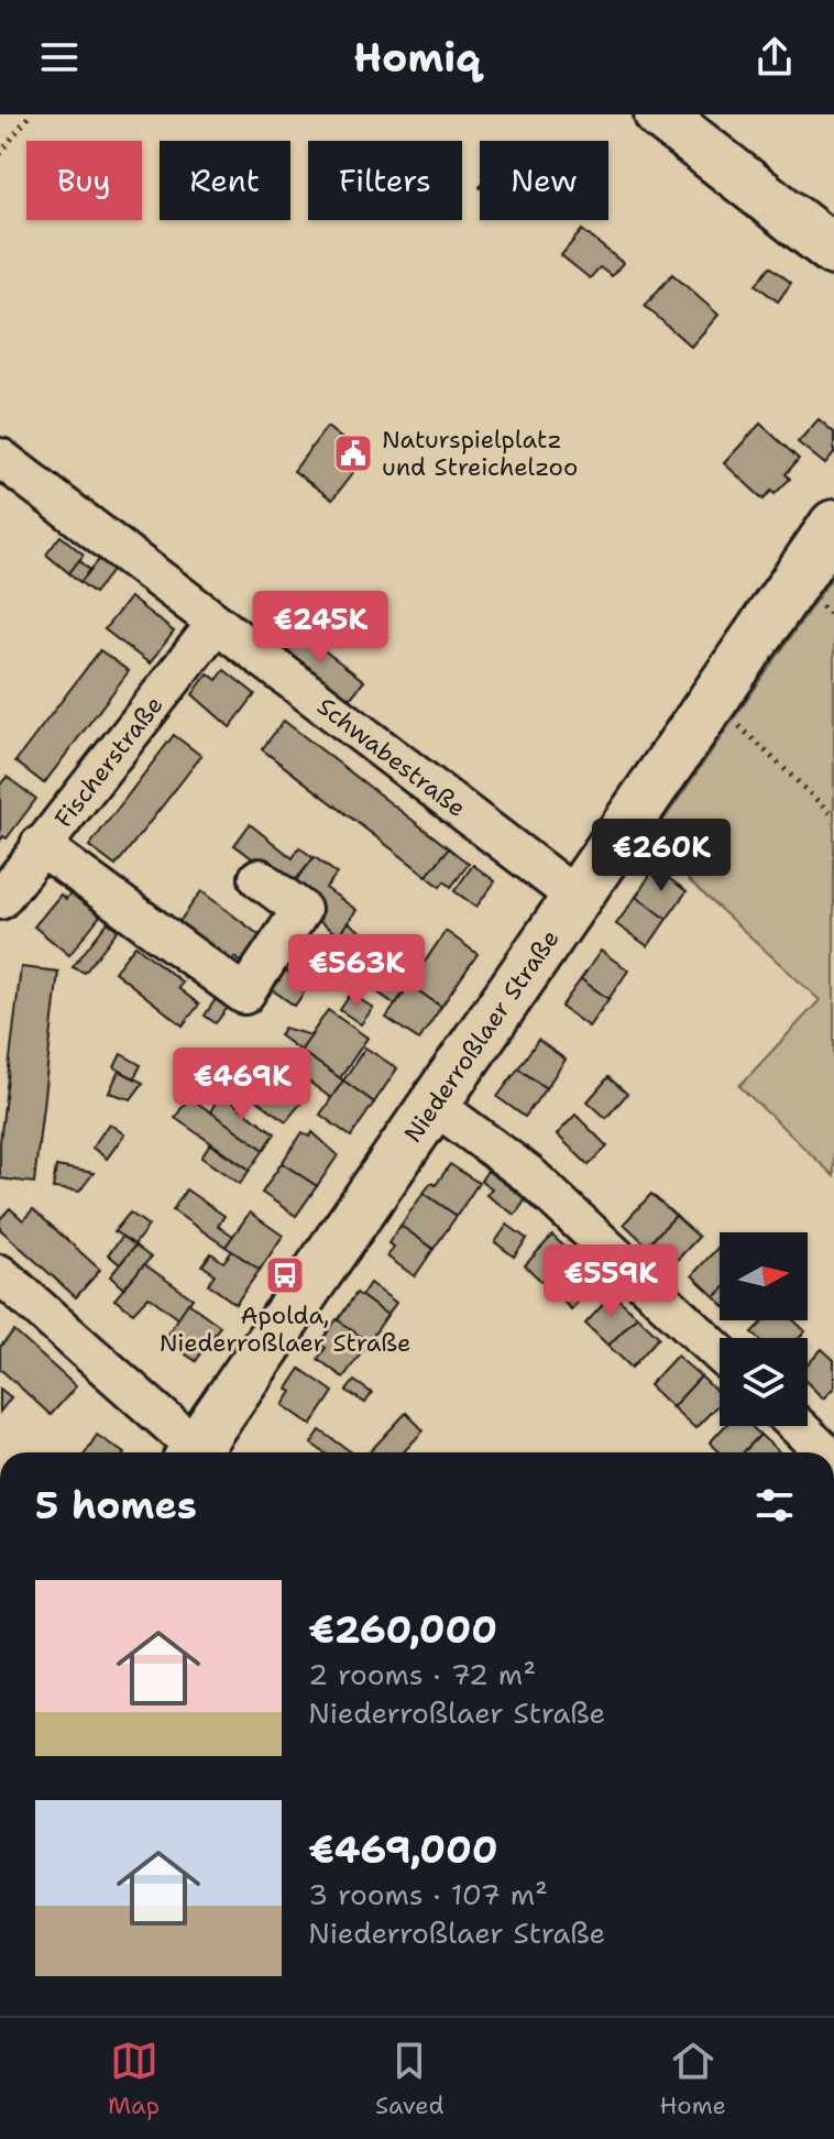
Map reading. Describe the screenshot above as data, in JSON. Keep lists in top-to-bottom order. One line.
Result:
{"streets":{"main road":["Niederroßlaer Straße"],"street":["Schwabestraße","Fischerstraße"]},"crossings":[["Schwabestraße","Fischerstraße"],["Schwabestraße","Niederroßlaer Straße"]],"places":{"public building":["Naturspielplatz und Streichelzoo"],"bus stop":["Apolda, Niederroßlaer Straße"]},"north":"right","page":{"header":"Homiq","chip":["Buy","Rent","Filters","New"],"price":["€245K","€260K","€563K","€469K","€559K"],"heading":"5 homes","list":[{"name":"€260,000","note":"2 rooms · 72 m² · Niederroßlaer Straße"},{"name":"€469,000","note":"3 rooms · 107 m² · Niederroßlaer Straße"}],"tabs":["Map","Saved","Home"]}}
